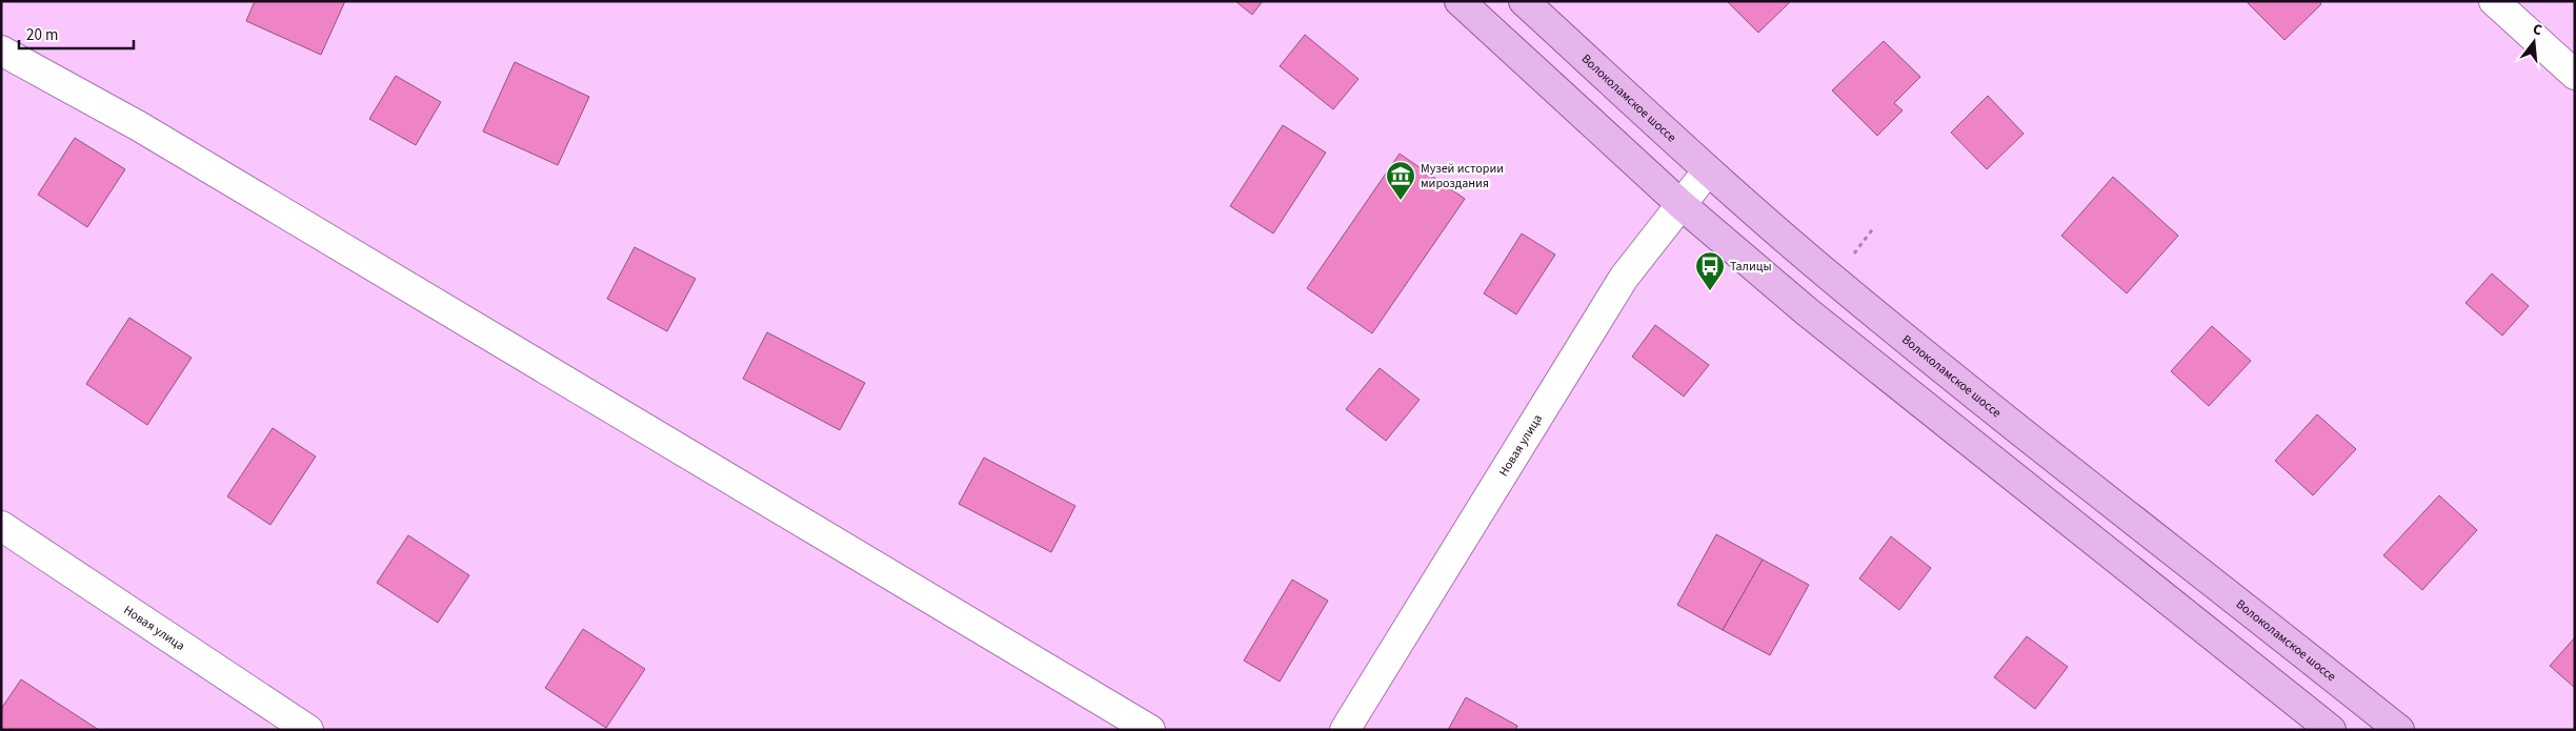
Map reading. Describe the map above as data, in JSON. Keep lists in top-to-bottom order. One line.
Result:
{"streets":{"main road":["Волоколамское шоссе"],"street":["Новая улица"]},"crossings":[["Волоколамское шоссе","Новая улица"]],"places":{"museum":["Музей истории мироздания"],"bus stop":["Талицы"]},"scale_bar":"20 m","north":"top"}
